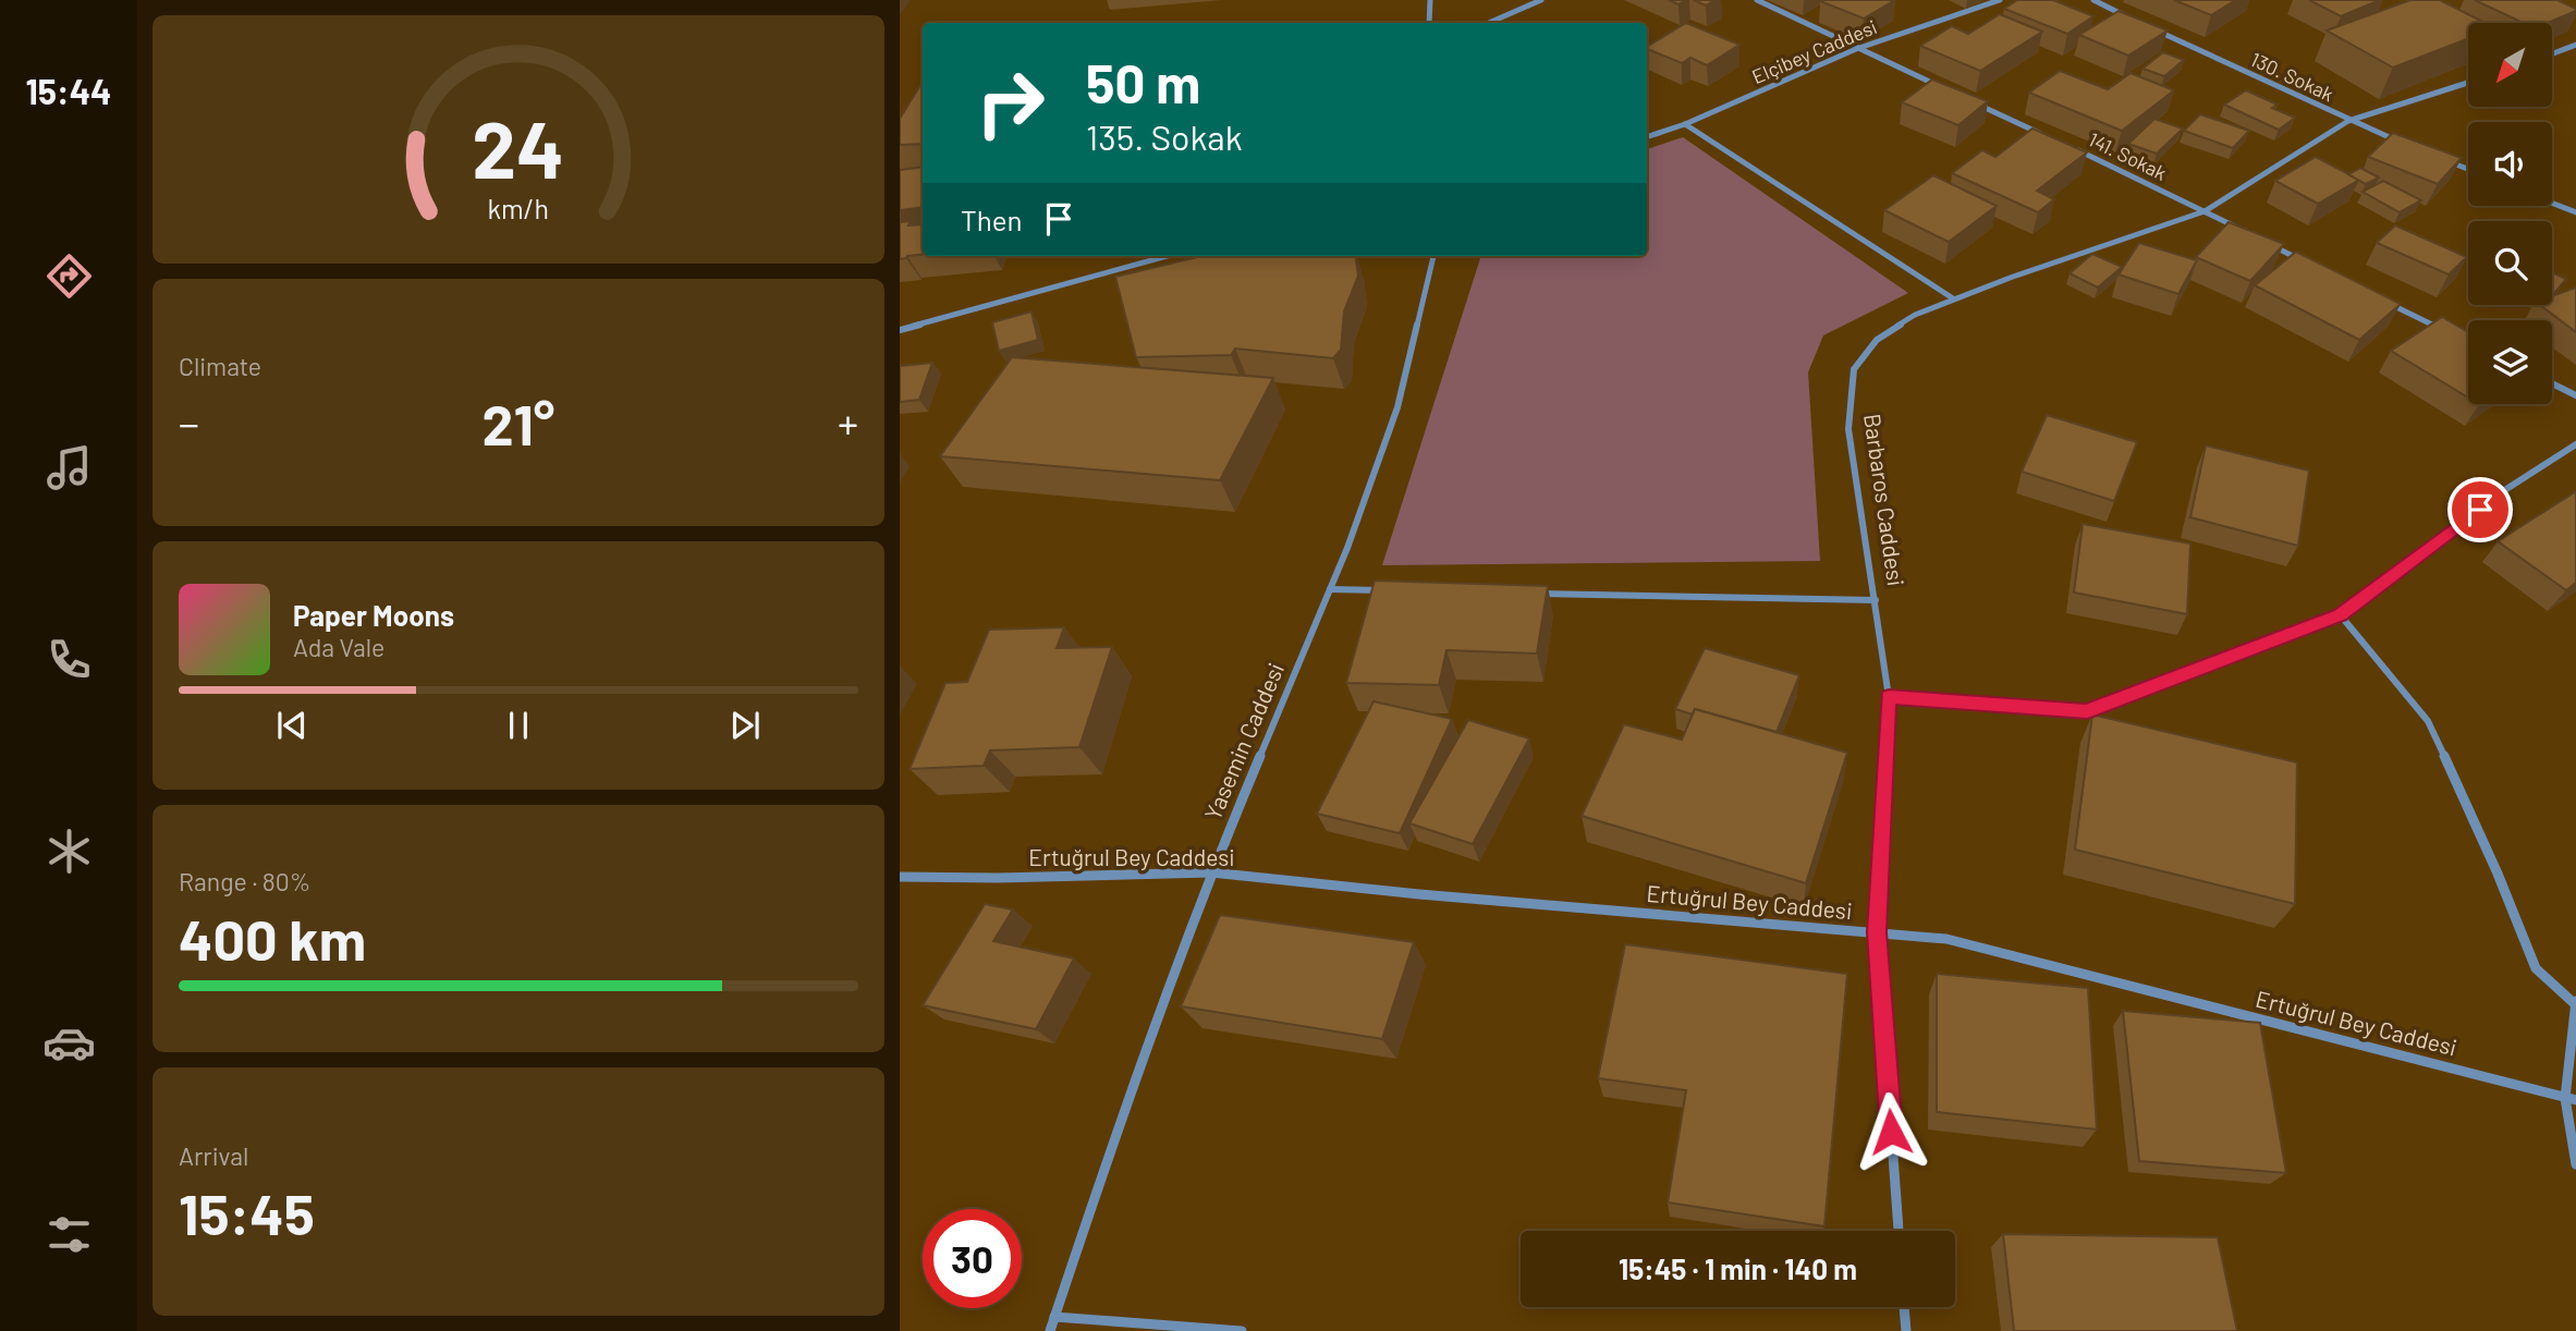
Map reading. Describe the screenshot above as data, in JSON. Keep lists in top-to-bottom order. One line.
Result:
{"streets":{"street":["Elçibey Caddesi","130. Sokak","141. Sokak","Barbaros Caddesi","Yasemin Caddesi","Ertuğrul Bey Caddesi"]},"crossings":[["130. Sokak","Barbaros Caddesi"],["141. Sokak","Barbaros Caddesi"],["Barbaros Caddesi","Ertuğrul Bey Caddesi"],["Yasemin Caddesi","Ertuğrul Bey Caddesi"]],"north":"bottom left","page":{"tabs":"15:44","turn":["50 m","135. Sokak"],"then":"Then","tile":["Climate",["Range · 80%","400 km"],["Arrival","15:45"]],"heat":["−","21°","+"],"song":["Paper Moons","Ada Vale"],"limit":"30","trip":"15:45 · 1 min · 140 m","gauge":["24","km/h"]}}
